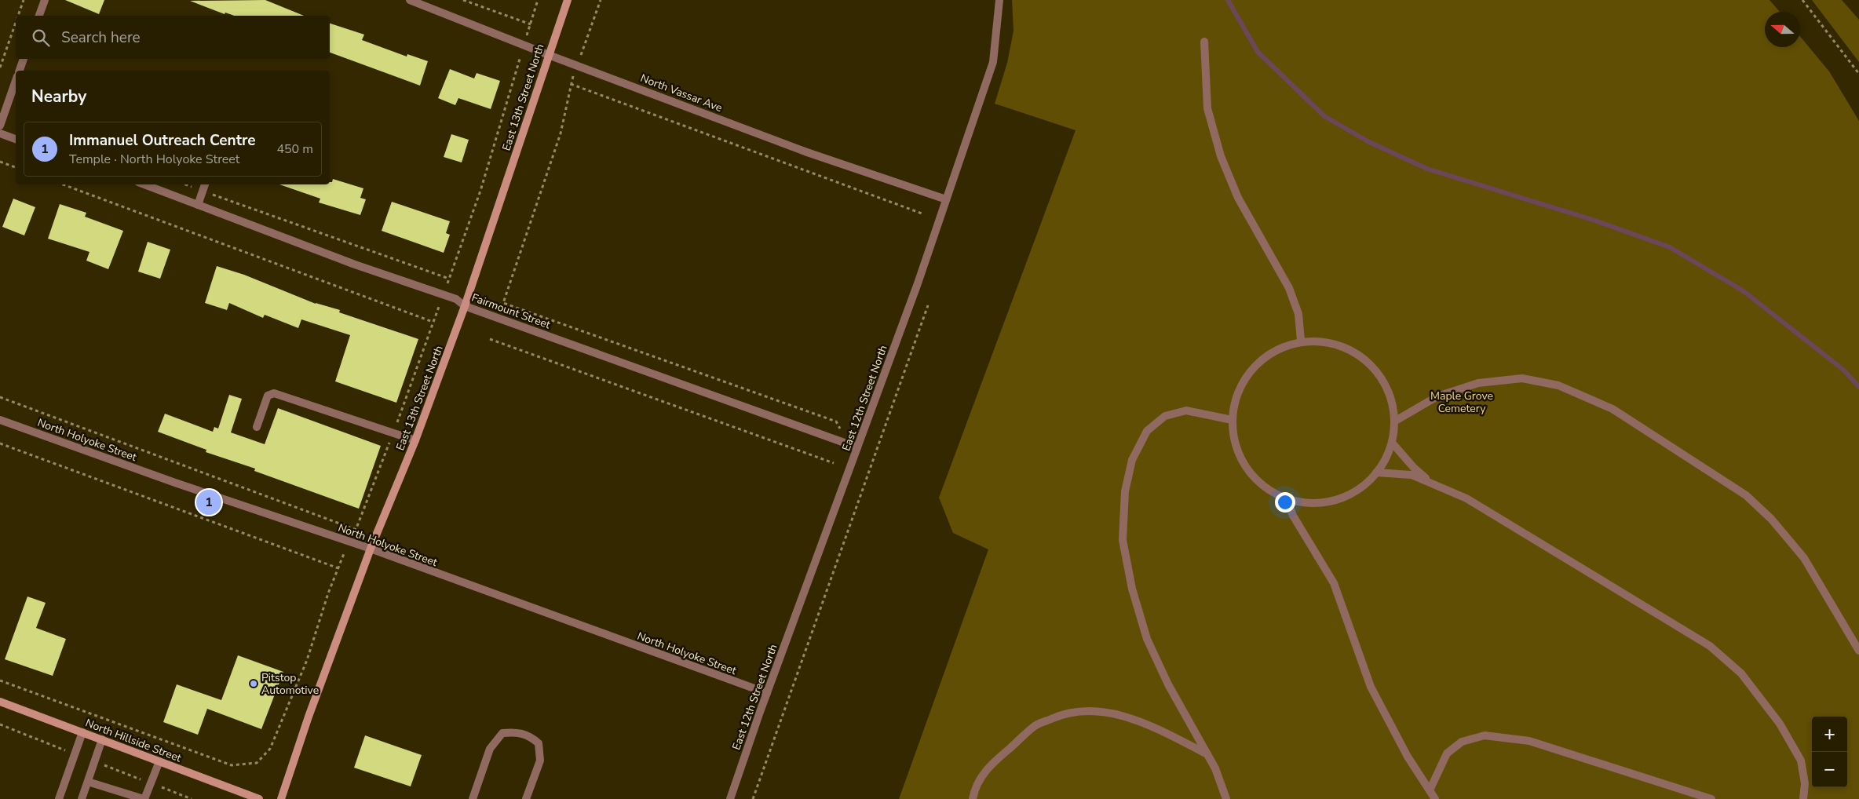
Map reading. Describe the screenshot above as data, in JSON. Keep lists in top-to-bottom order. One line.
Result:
{"streets":{"main road":["East 13th Street North","North Hillside Street"],"street":["North Vassar Ave","Fairmount Street","East 12th Street North","North Holyoke Street"]},"crossings":[["North Vassar Ave","East 13th Street North"],["North Vassar Ave","East 12th Street North"],["East 13th Street North","Fairmount Street"],["East 13th Street North","North Holyoke Street"],["Fairmount Street","East 12th Street North"],["East 12th Street North","North Holyoke Street"]],"parks":["Maple Grove Cemetery"],"places":["Pitstop Automotive"],"north":"left","page":{"search":"Search here","heading":"Nearby","list":[{"mark":"1","name":"Immanuel Outreach Centre","note":"Temple · North Holyoke Street","value":"450 m"}],"pins":"1","map_buttons":["+","−"]}}
